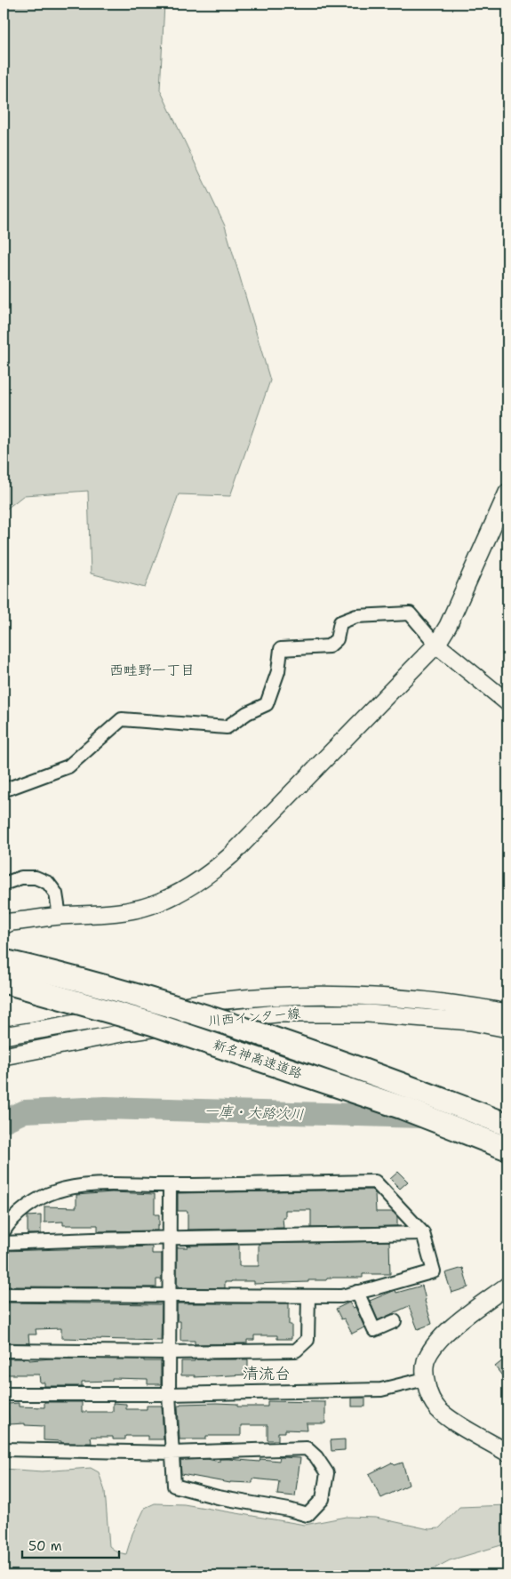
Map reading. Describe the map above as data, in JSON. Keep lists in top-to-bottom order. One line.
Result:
{"streets":{"highway":["新名神高速道路"],"street":["川西インター線"]},"districts":["西畦野一丁目","清流台"],"water":["一庫・大路次川"],"scale_bar":"50 m"}
